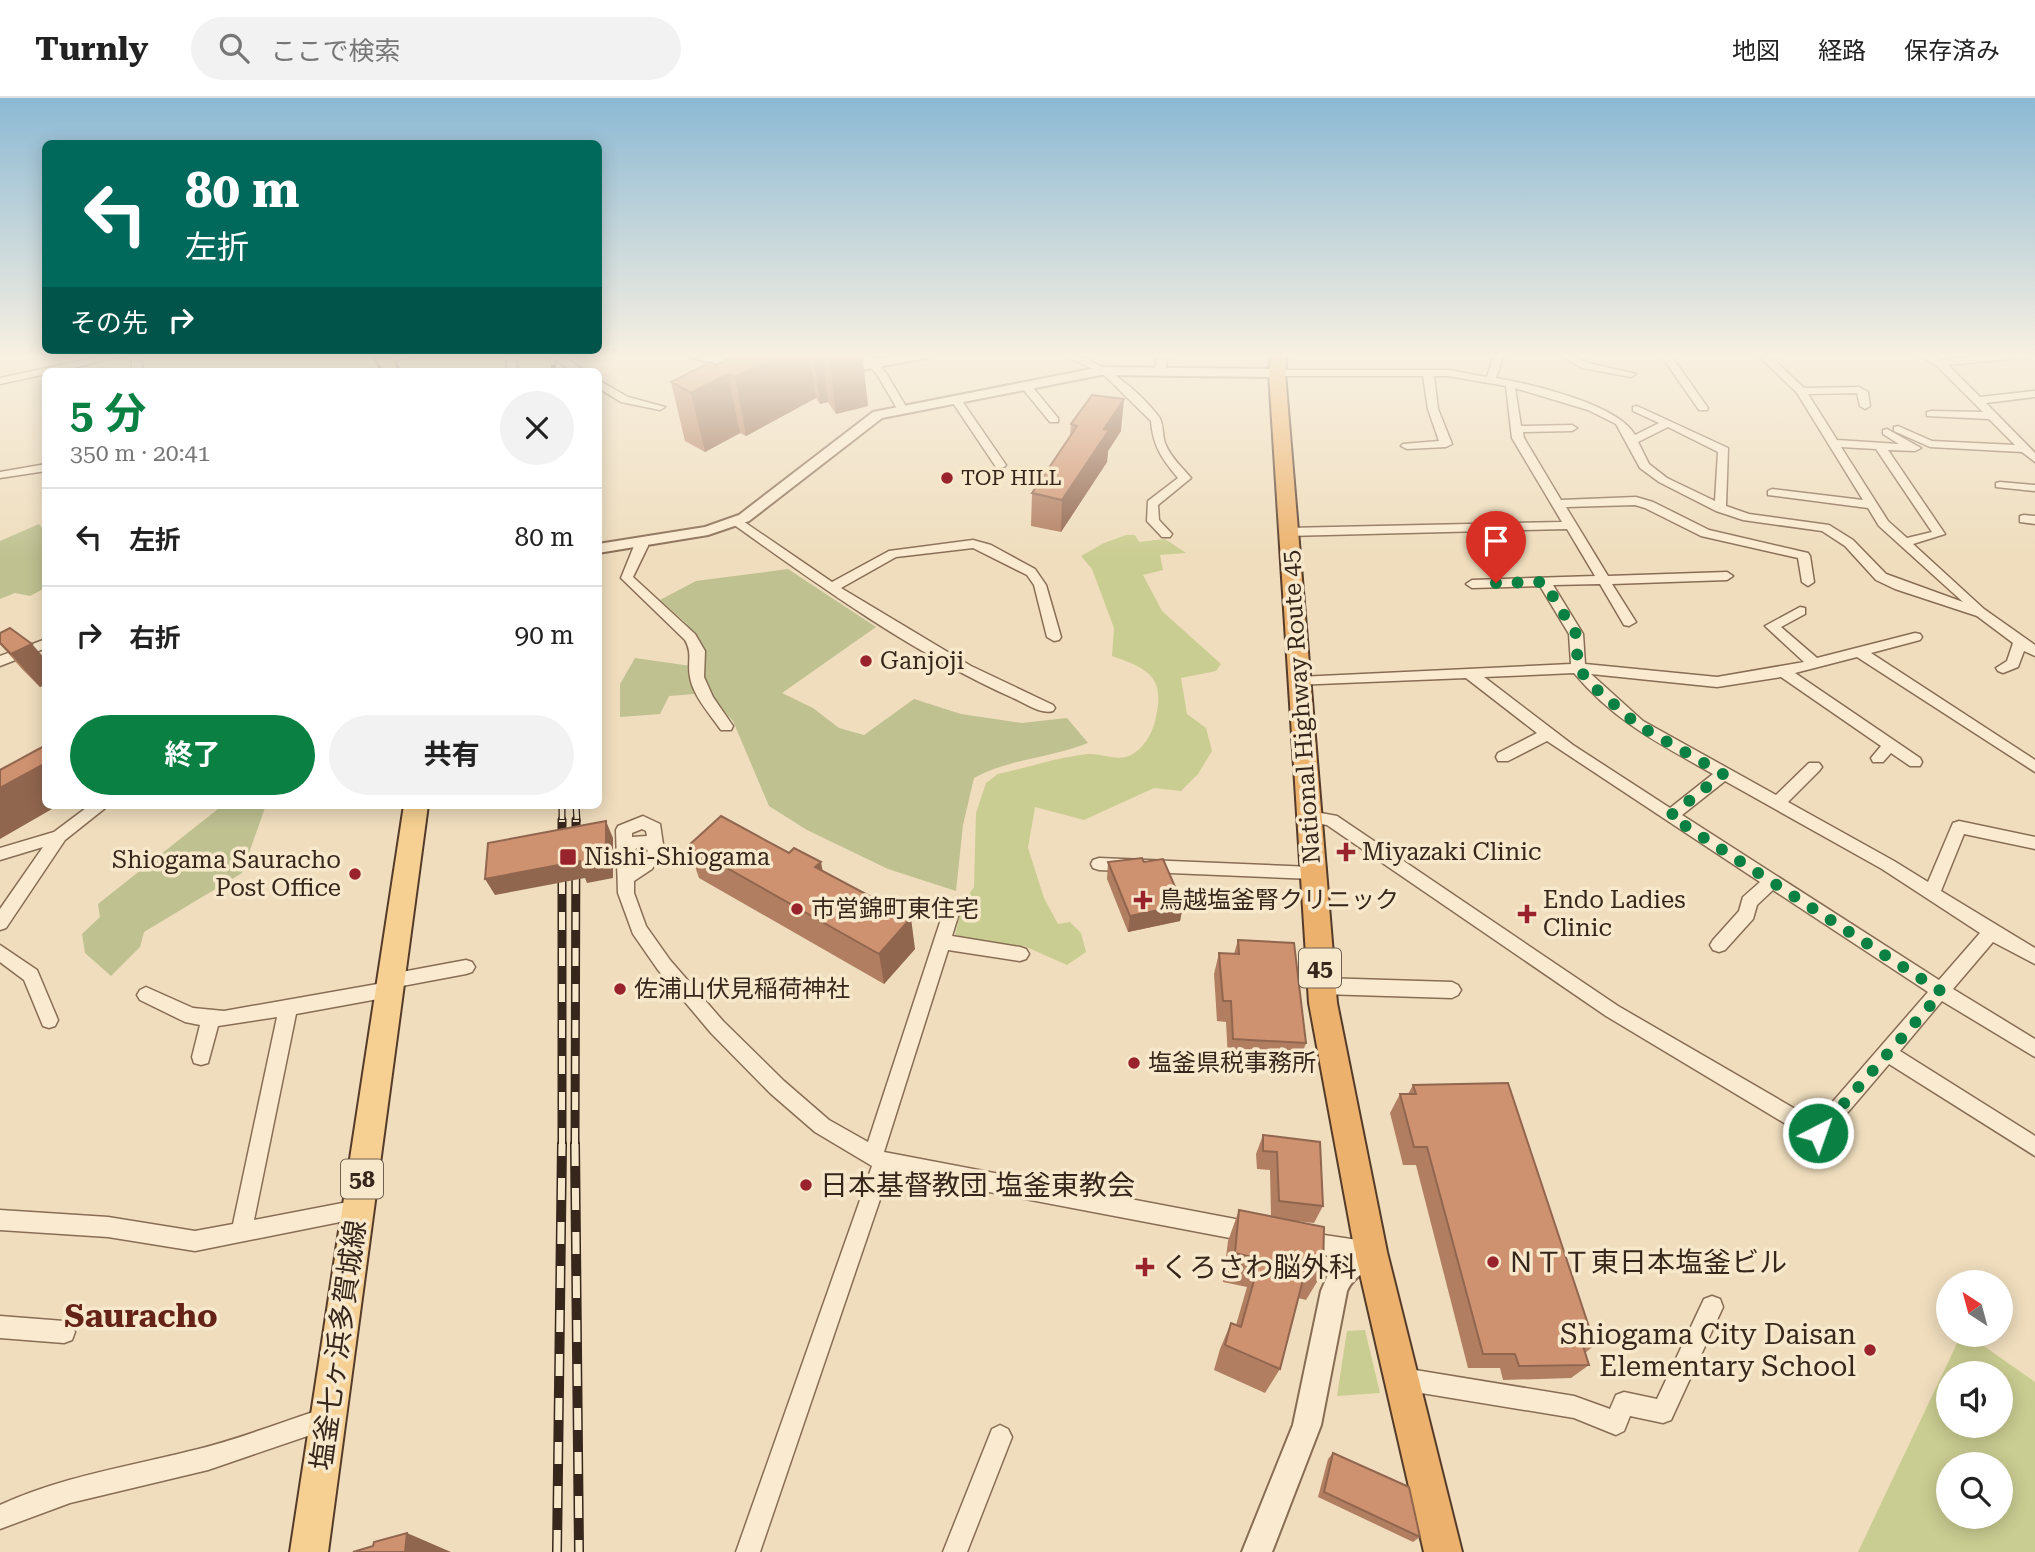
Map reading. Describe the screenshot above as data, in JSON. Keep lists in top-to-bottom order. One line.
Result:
{"streets":{"highway":["National Highway Route 45","45"],"main road":["58","塩釜七ヶ浜多賀城線"]},"districts":["Sauracho"],"places":{"other":["TOP HILL","Ganjoji","Shiogama Sauracho Post Office","市営錦町東住宅","佐浦山伏見稲荷神社","塩釜県税事務所","日本基督教団 塩釜東教会","ＮＴＴ東日本塩釜ビル","Shiogama City Daisan Elementary School"],"health":["Miyazaki Clinic","鳥越塩釜腎クリニック","Endo Ladies Clinic","くろさわ脳外科"],"transit":["Nishi-Shiogama"]},"north":"top left","page":{"header":"Turnly","search":"ここで検索","nav":["地図","経路","保存済み"],"turn":["80 m","左折"],"then":"その先","heading":["5 分","350 m · 20:41"],"list":[{"name":"左折","value":"80 m"},{"name":"右折","value":"90 m"}],"buttons":["終了","共有"]}}
